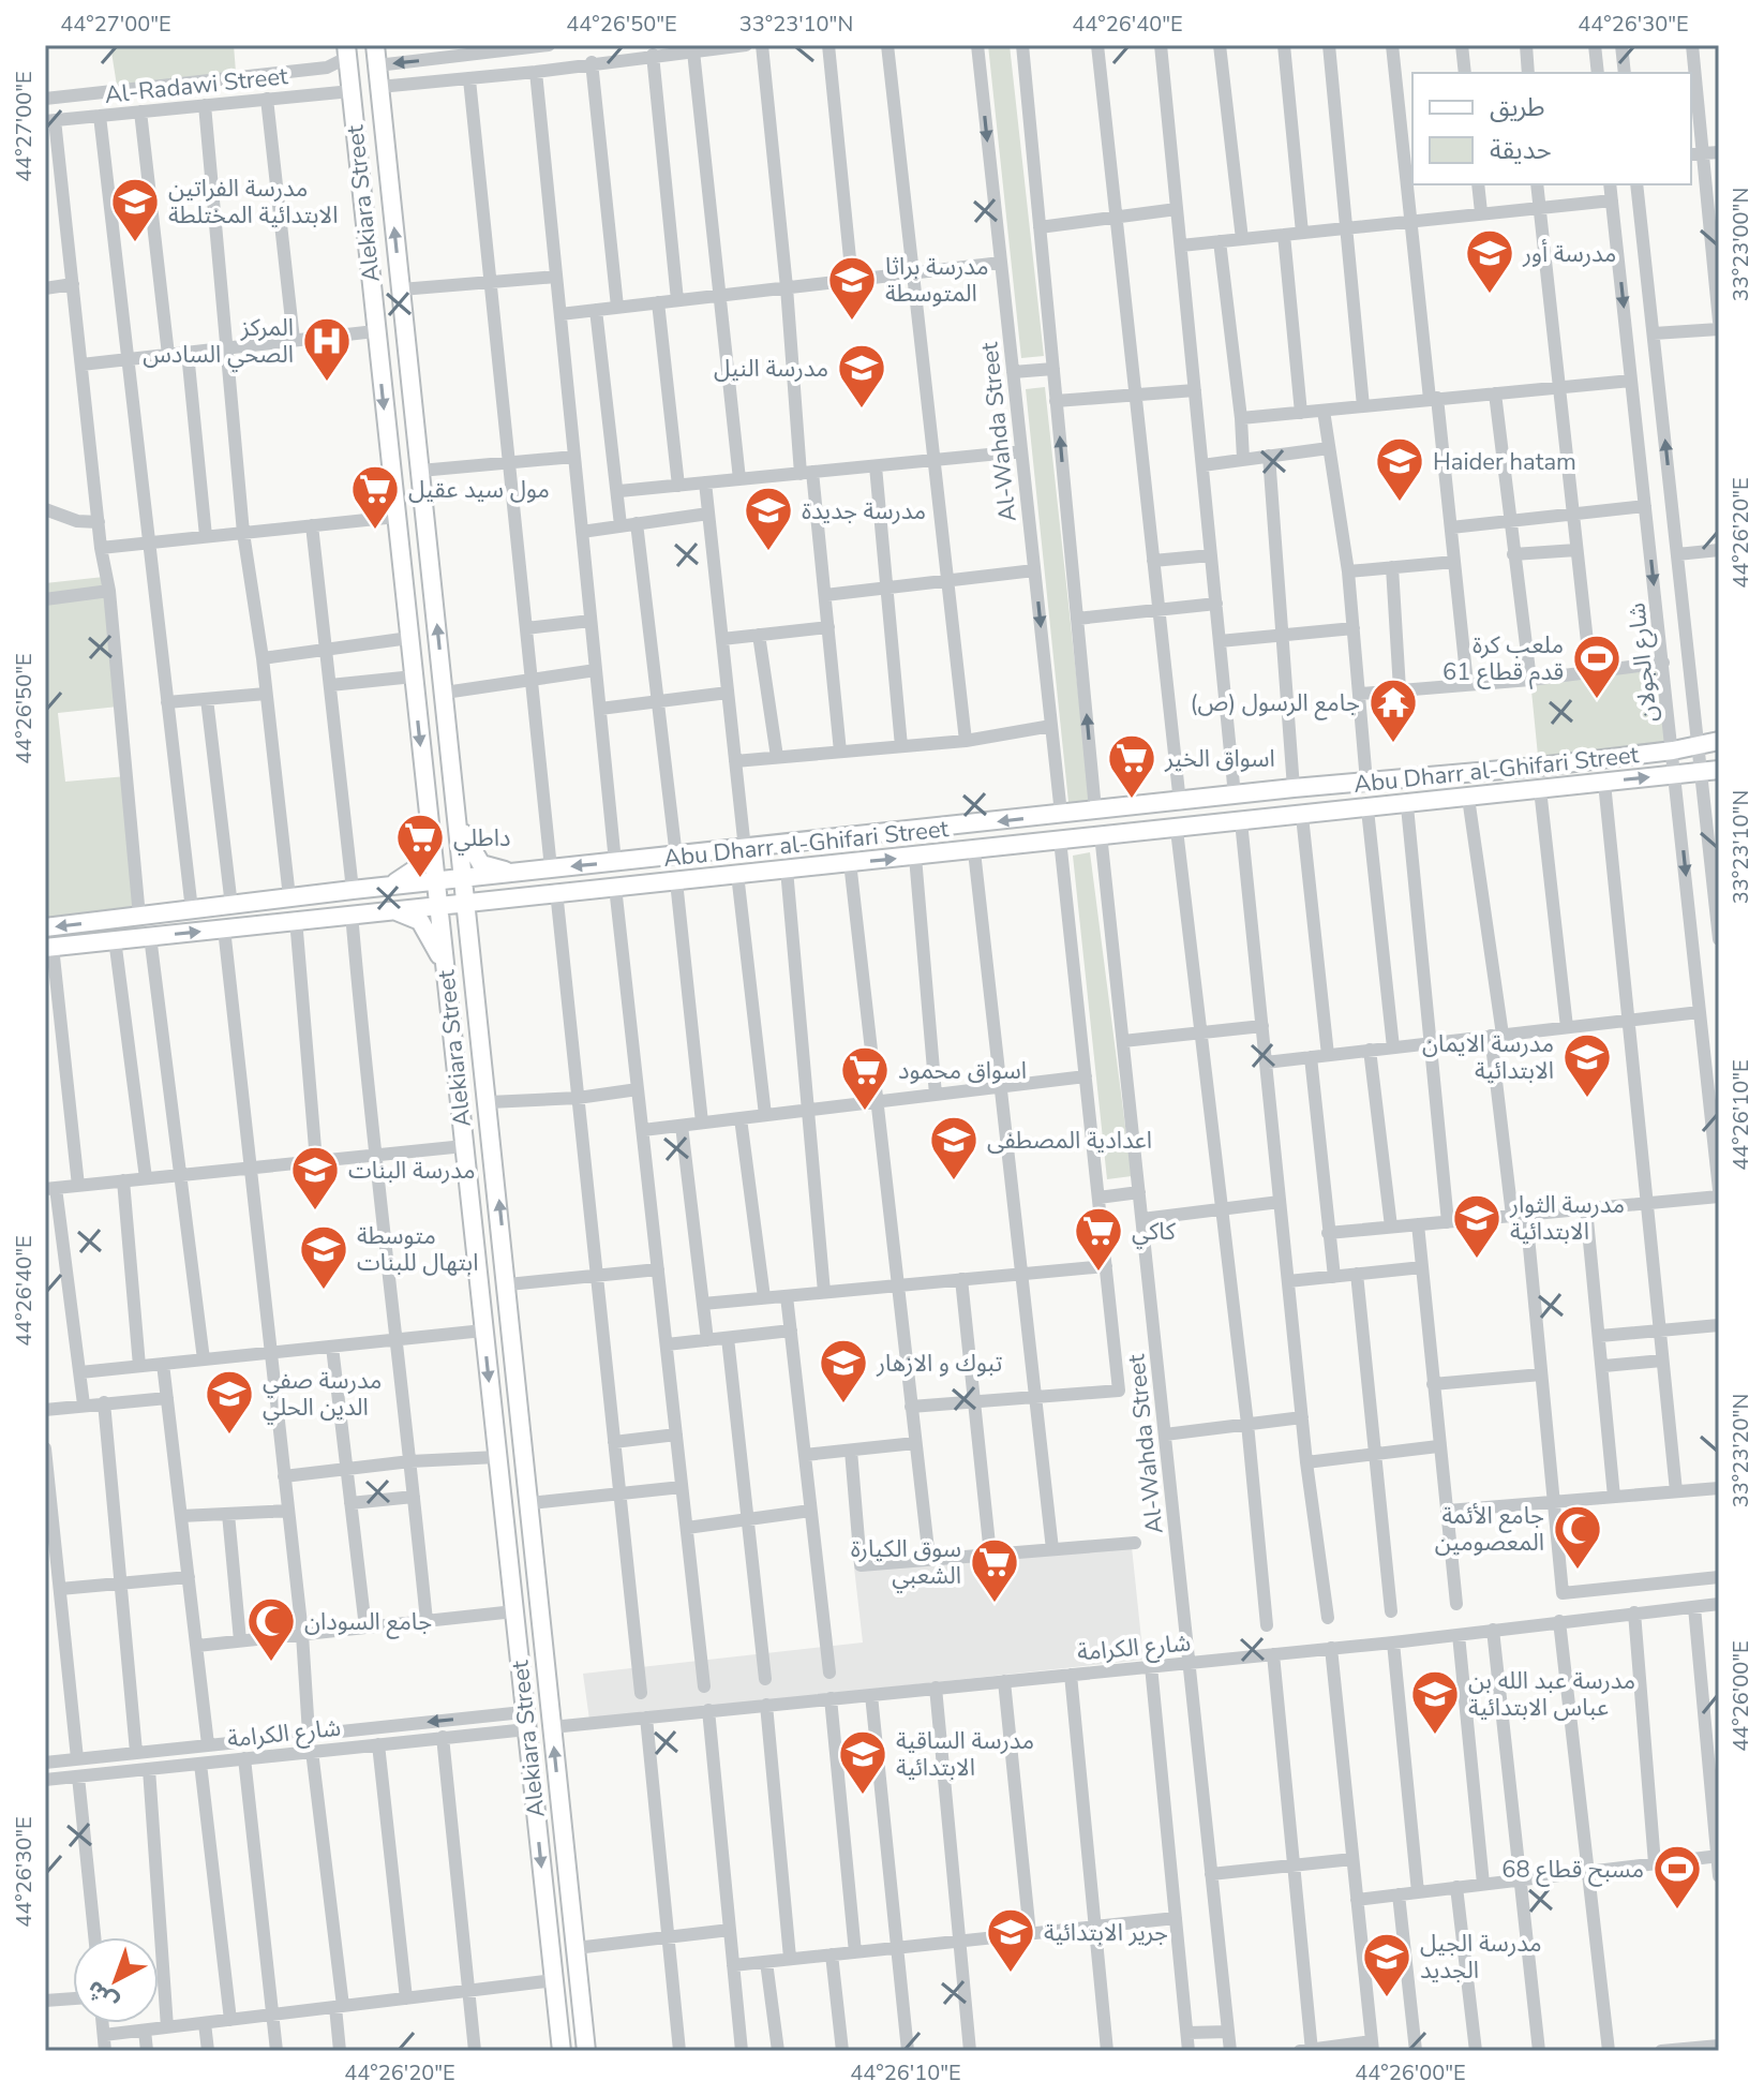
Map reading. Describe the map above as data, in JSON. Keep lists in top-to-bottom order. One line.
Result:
{"streets":{"main road":["Alekiara Street","Abu Dharr al-Ghifari Street"],"street":["Al-Radawi Street","Al-Wahda Street","شارع الجولان","شارع الكرامة"]},"crossings":[["Al-Radawi Street","Alekiara Street"],["Alekiara Street","Abu Dharr al-Ghifari Street"],["Alekiara Street","شارع الكرامة"],["Al-Wahda Street","Abu Dharr al-Ghifari Street"],["Al-Wahda Street","شارع الكرامة"],["شارع الجولان","Abu Dharr al-Ghifari Street"]],"places":{"school or university":["مدرسة الفراتين الابتدائية المختلطة","مدرسة أور","مدرسة براثا المتوسطة","مدرسة النيل","Haider hatam","مدرسة جديدة","مدرسة الايمان الابتدائية","اعدادية المصطفى","مدرسة البنات","مدرسة الثوار الابتدائية","متوسطة ابتهال للبنات","تبوك و الازهار","مدرسة صفي الدين الحلي","مدرسة عبد الله بن عباس الابتدائية","مدرسة الساقية الابتدائية","جرير الابتدائية","مدرسة الجيل الجديد"],"hospital":["المركز الصحي السادس"],"supermarket":["مول سيد عقيل","اسواق الخير","داطلي","اسواق محمود","كاكي","سوق الكيارة الشعبي"],"sports":["ملعب كرة قدم قطاع 61","مسبح قطاع 68"],"temple":["جامع الرسول (ص)"],"mosque":["جامع الأئمة المعصومين","جامع السودان"]},"legend":["طريق","حديقة"],"north":"bottom left","coordinates":["44°27'00\"E","44°26'50\"E","33°23'10\"N","44°26'40\"E","44°26'30\"E","33°23'00\"N","44°26'20\"E","44°26'10\"E","33°23'20\"N","44°26'00\"E"]}
